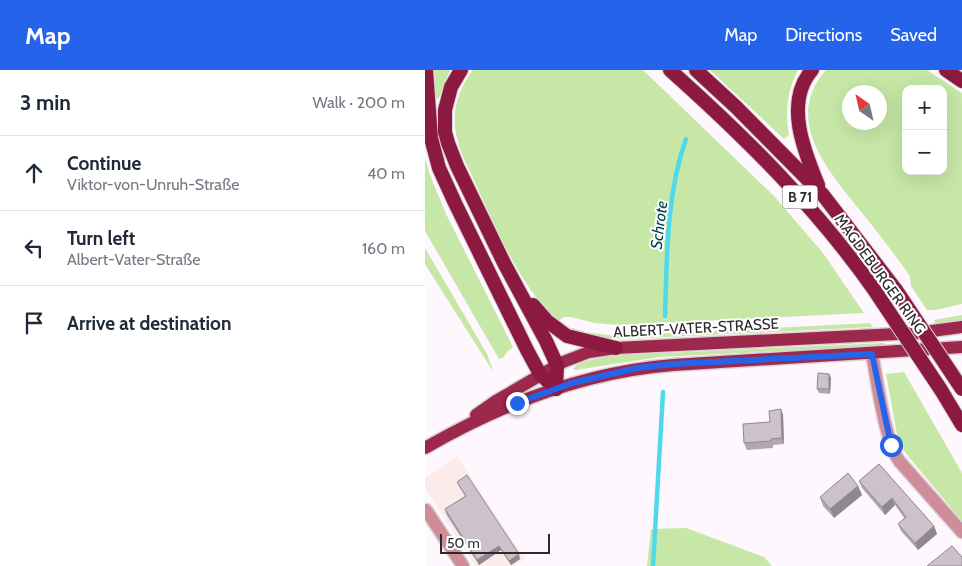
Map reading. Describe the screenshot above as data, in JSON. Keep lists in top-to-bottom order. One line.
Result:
{"streets":{"highway":["B 71","MAGDEBURGER RING"],"main road":["ALBERT-VATER-STRASSE"]},"water":["Schrote"],"scale_bar":"50 m","north":"top left","page":{"header":"Map","nav":["Map","Directions","Saved"],"heading":["3 min","Walk · 200 m"],"map_buttons":["+","−"],"list":[["Continue","Viktor-von-Unruh-Straße","40 m"],["Turn left","Albert-Vater-Straße","160 m"],"Arrive at destination"],"scale":"50 m"}}
